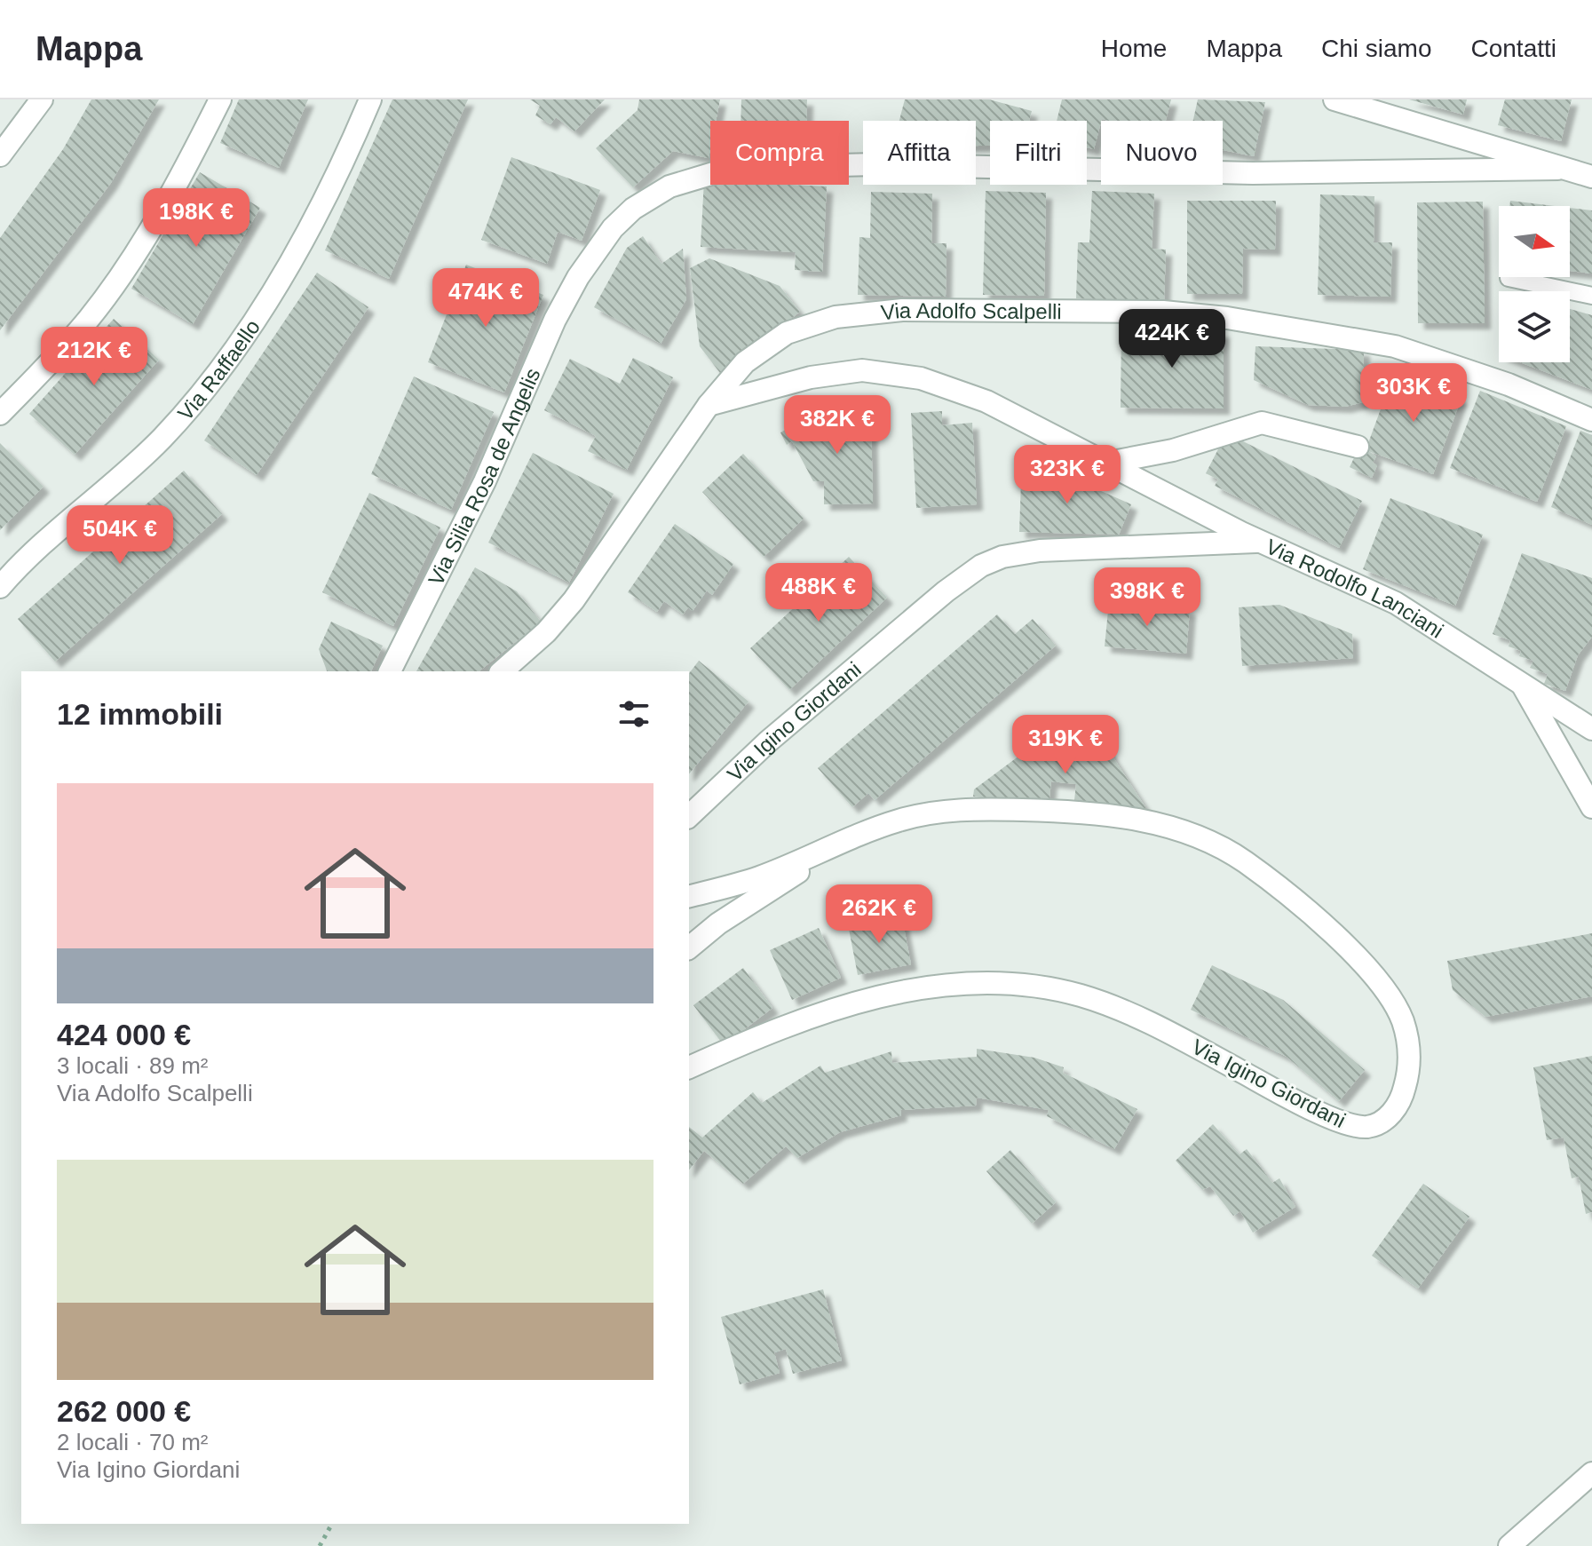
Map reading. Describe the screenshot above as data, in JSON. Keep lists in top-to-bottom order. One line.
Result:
{"streets":{"street":["Via Adolfo Scalpelli","Via Raffaello","Via Silia Rosa de Angelis","Via Rodolfo Lanciani","Via Igino Giordani"]},"crossings":[["Via Adolfo Scalpelli","Via Rodolfo Lanciani"],["Via Rodolfo Lanciani","Via Igino Giordani"]],"north":"right","page":{"header":"Mappa","nav":["Home","Mappa","Chi siamo","Contatti"],"chip":["Compra","Affitta","Filtri","Nuovo"],"price":["198K €","474K €","424K €","212K €","303K €","382K €","323K €","504K €","488K €","398K €","319K €","262K €"],"heading":"12 immobili","list":[{"name":"424 000 €","note":"3 locali · 89 m² · Via Adolfo Scalpelli"},{"name":"262 000 €","note":"2 locali · 70 m² · Via Igino Giordani"}]}}
